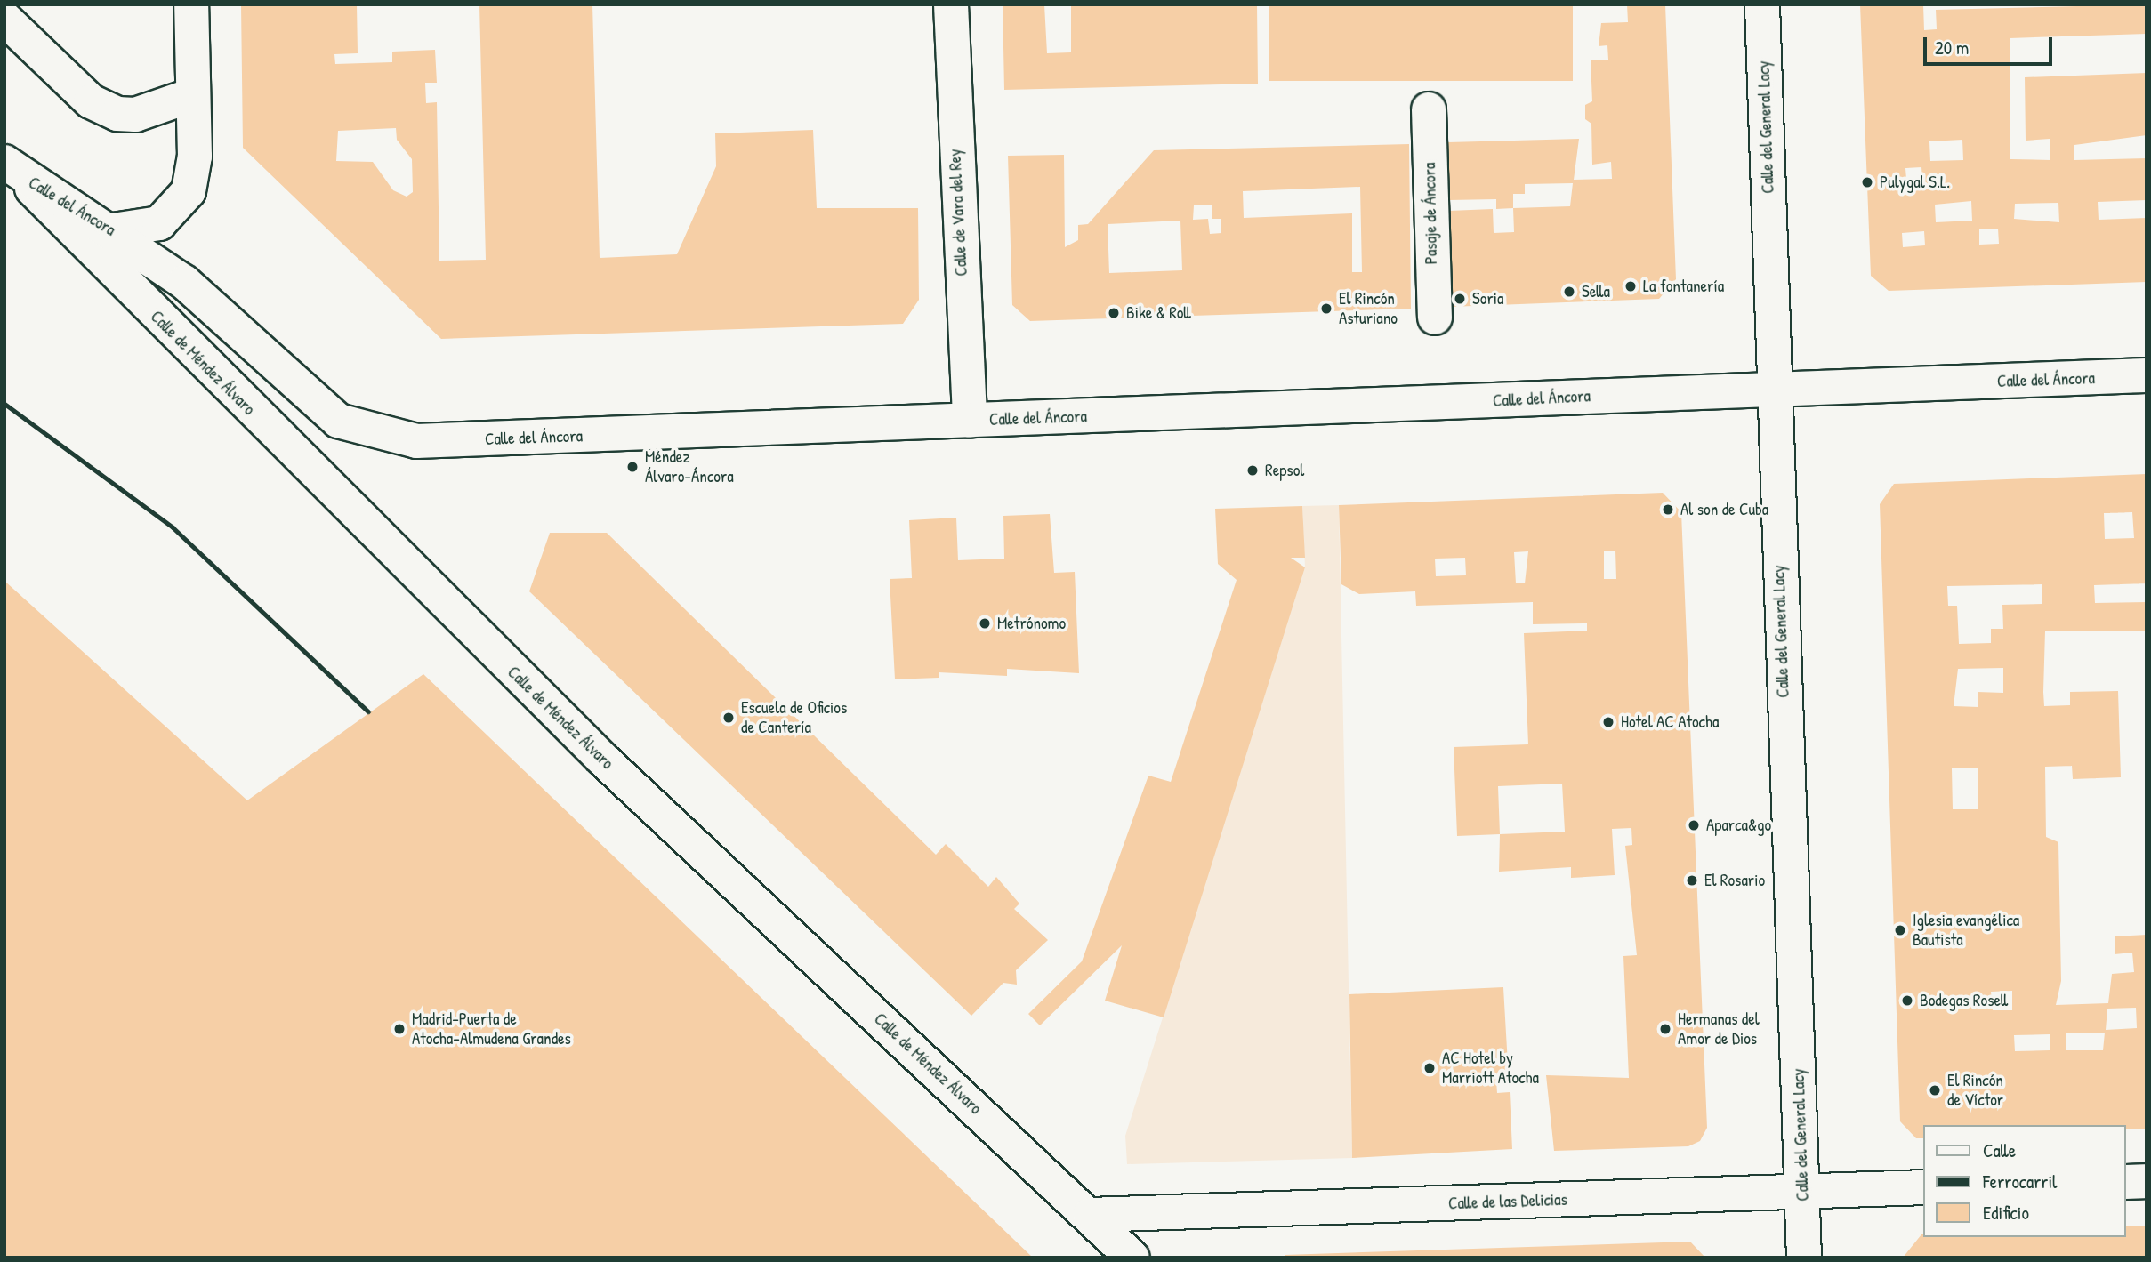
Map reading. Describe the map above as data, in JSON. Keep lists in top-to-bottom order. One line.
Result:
{"streets":{"street":["Calle del General Lacy","Calle del Áncora","Calle de Vara del Rey","Pasaje de Áncora","Calle de Méndez Álvaro","Calle de las Delicias"]},"crossings":[["Calle del General Lacy","Calle del Áncora"],["Calle del General Lacy","Calle de las Delicias"],["Calle del Áncora","Calle de Vara del Rey"],["Calle del Áncora","Calle de Méndez Álvaro"],["Calle de Méndez Álvaro","Calle de las Delicias"]],"places":["Pulygal S.L.","La fontanería","Sella","Soria","El Rincón Asturiano","Bike & Roll","Méndez Álvaro-Áncora","Repsol","Al son de Cuba","Metrónomo","Escuela de Oficios de Cantería","Hotel AC Atocha","Aparca&go","El Rosario","Iglesia evangélica Bautista","Bodegas Rosell","Madrid-Puerta de Atocha-Almudena Grandes","Hermanas del Amor de Dios","AC Hotel by Marriott Atocha","El Rincón de Víctor"],"legend":["Calle","Ferrocarril","Edificio"],"scale_bar":"20 m"}
